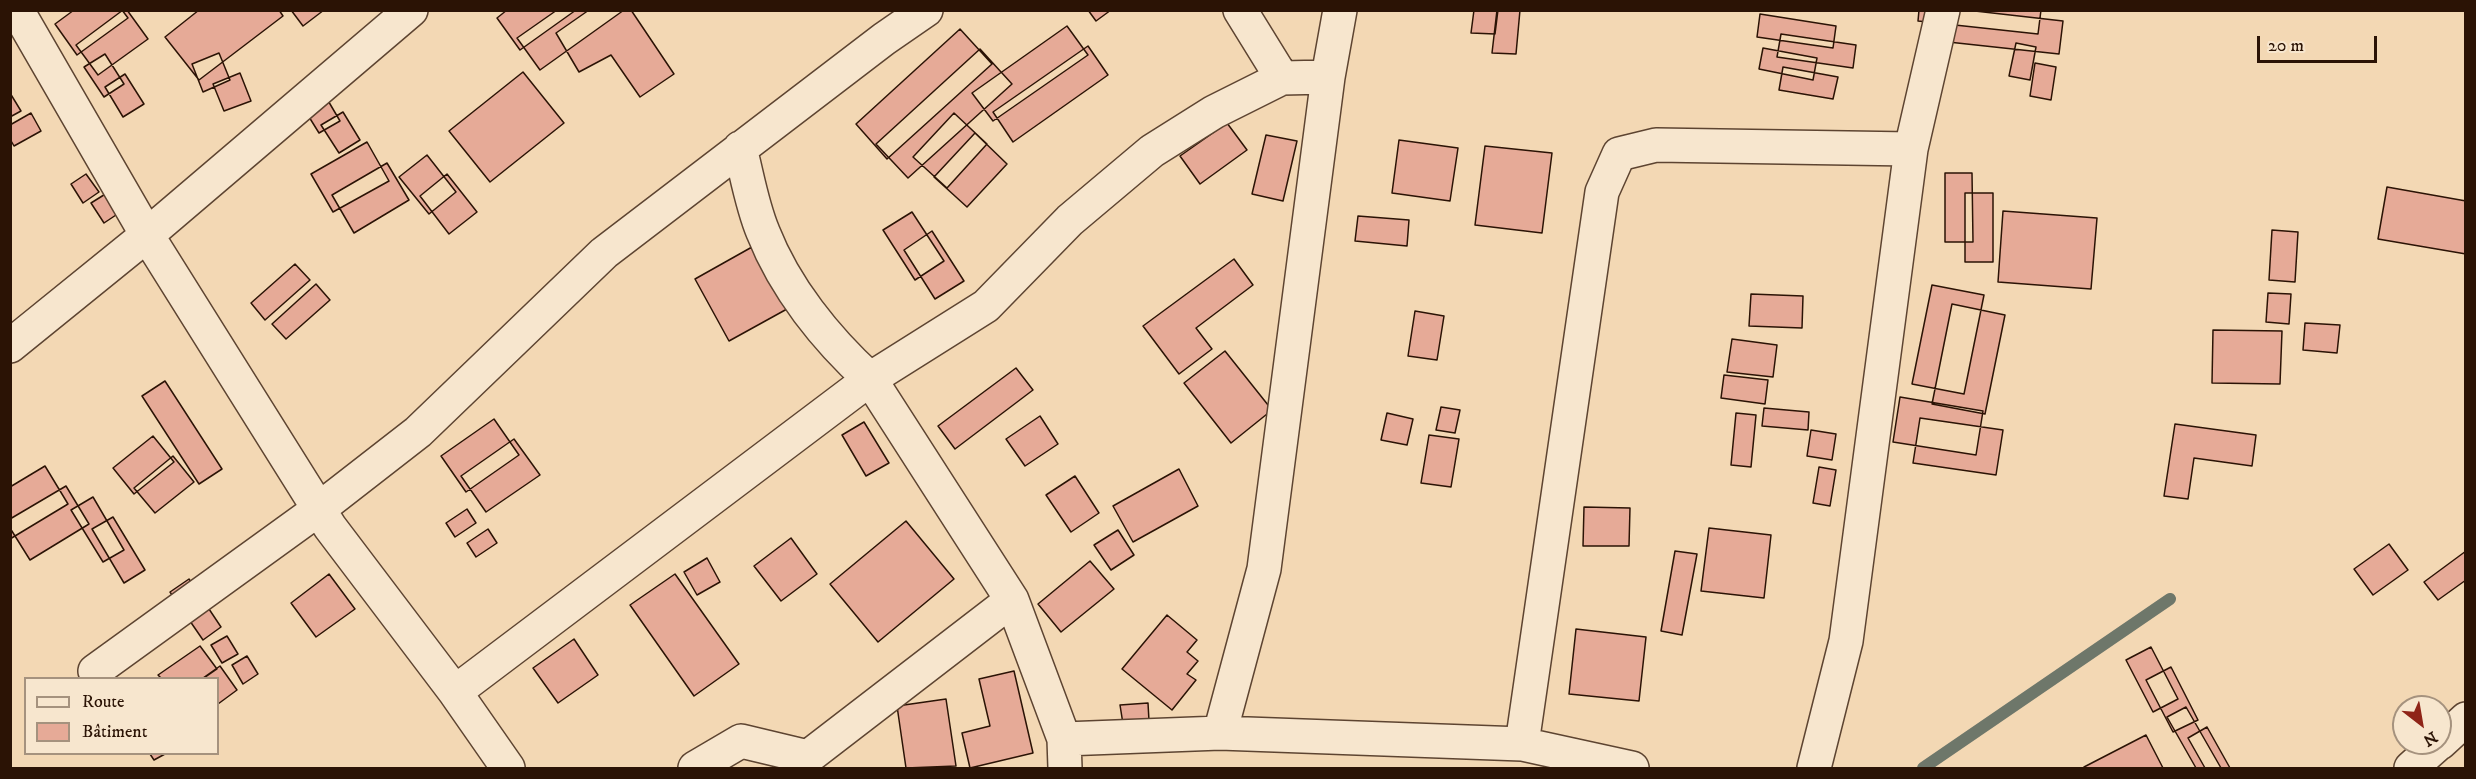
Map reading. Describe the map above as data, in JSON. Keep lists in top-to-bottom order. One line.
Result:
{"legend":["Route","Bâtiment"],"scale_bar":"20 m","north":"bottom right"}
